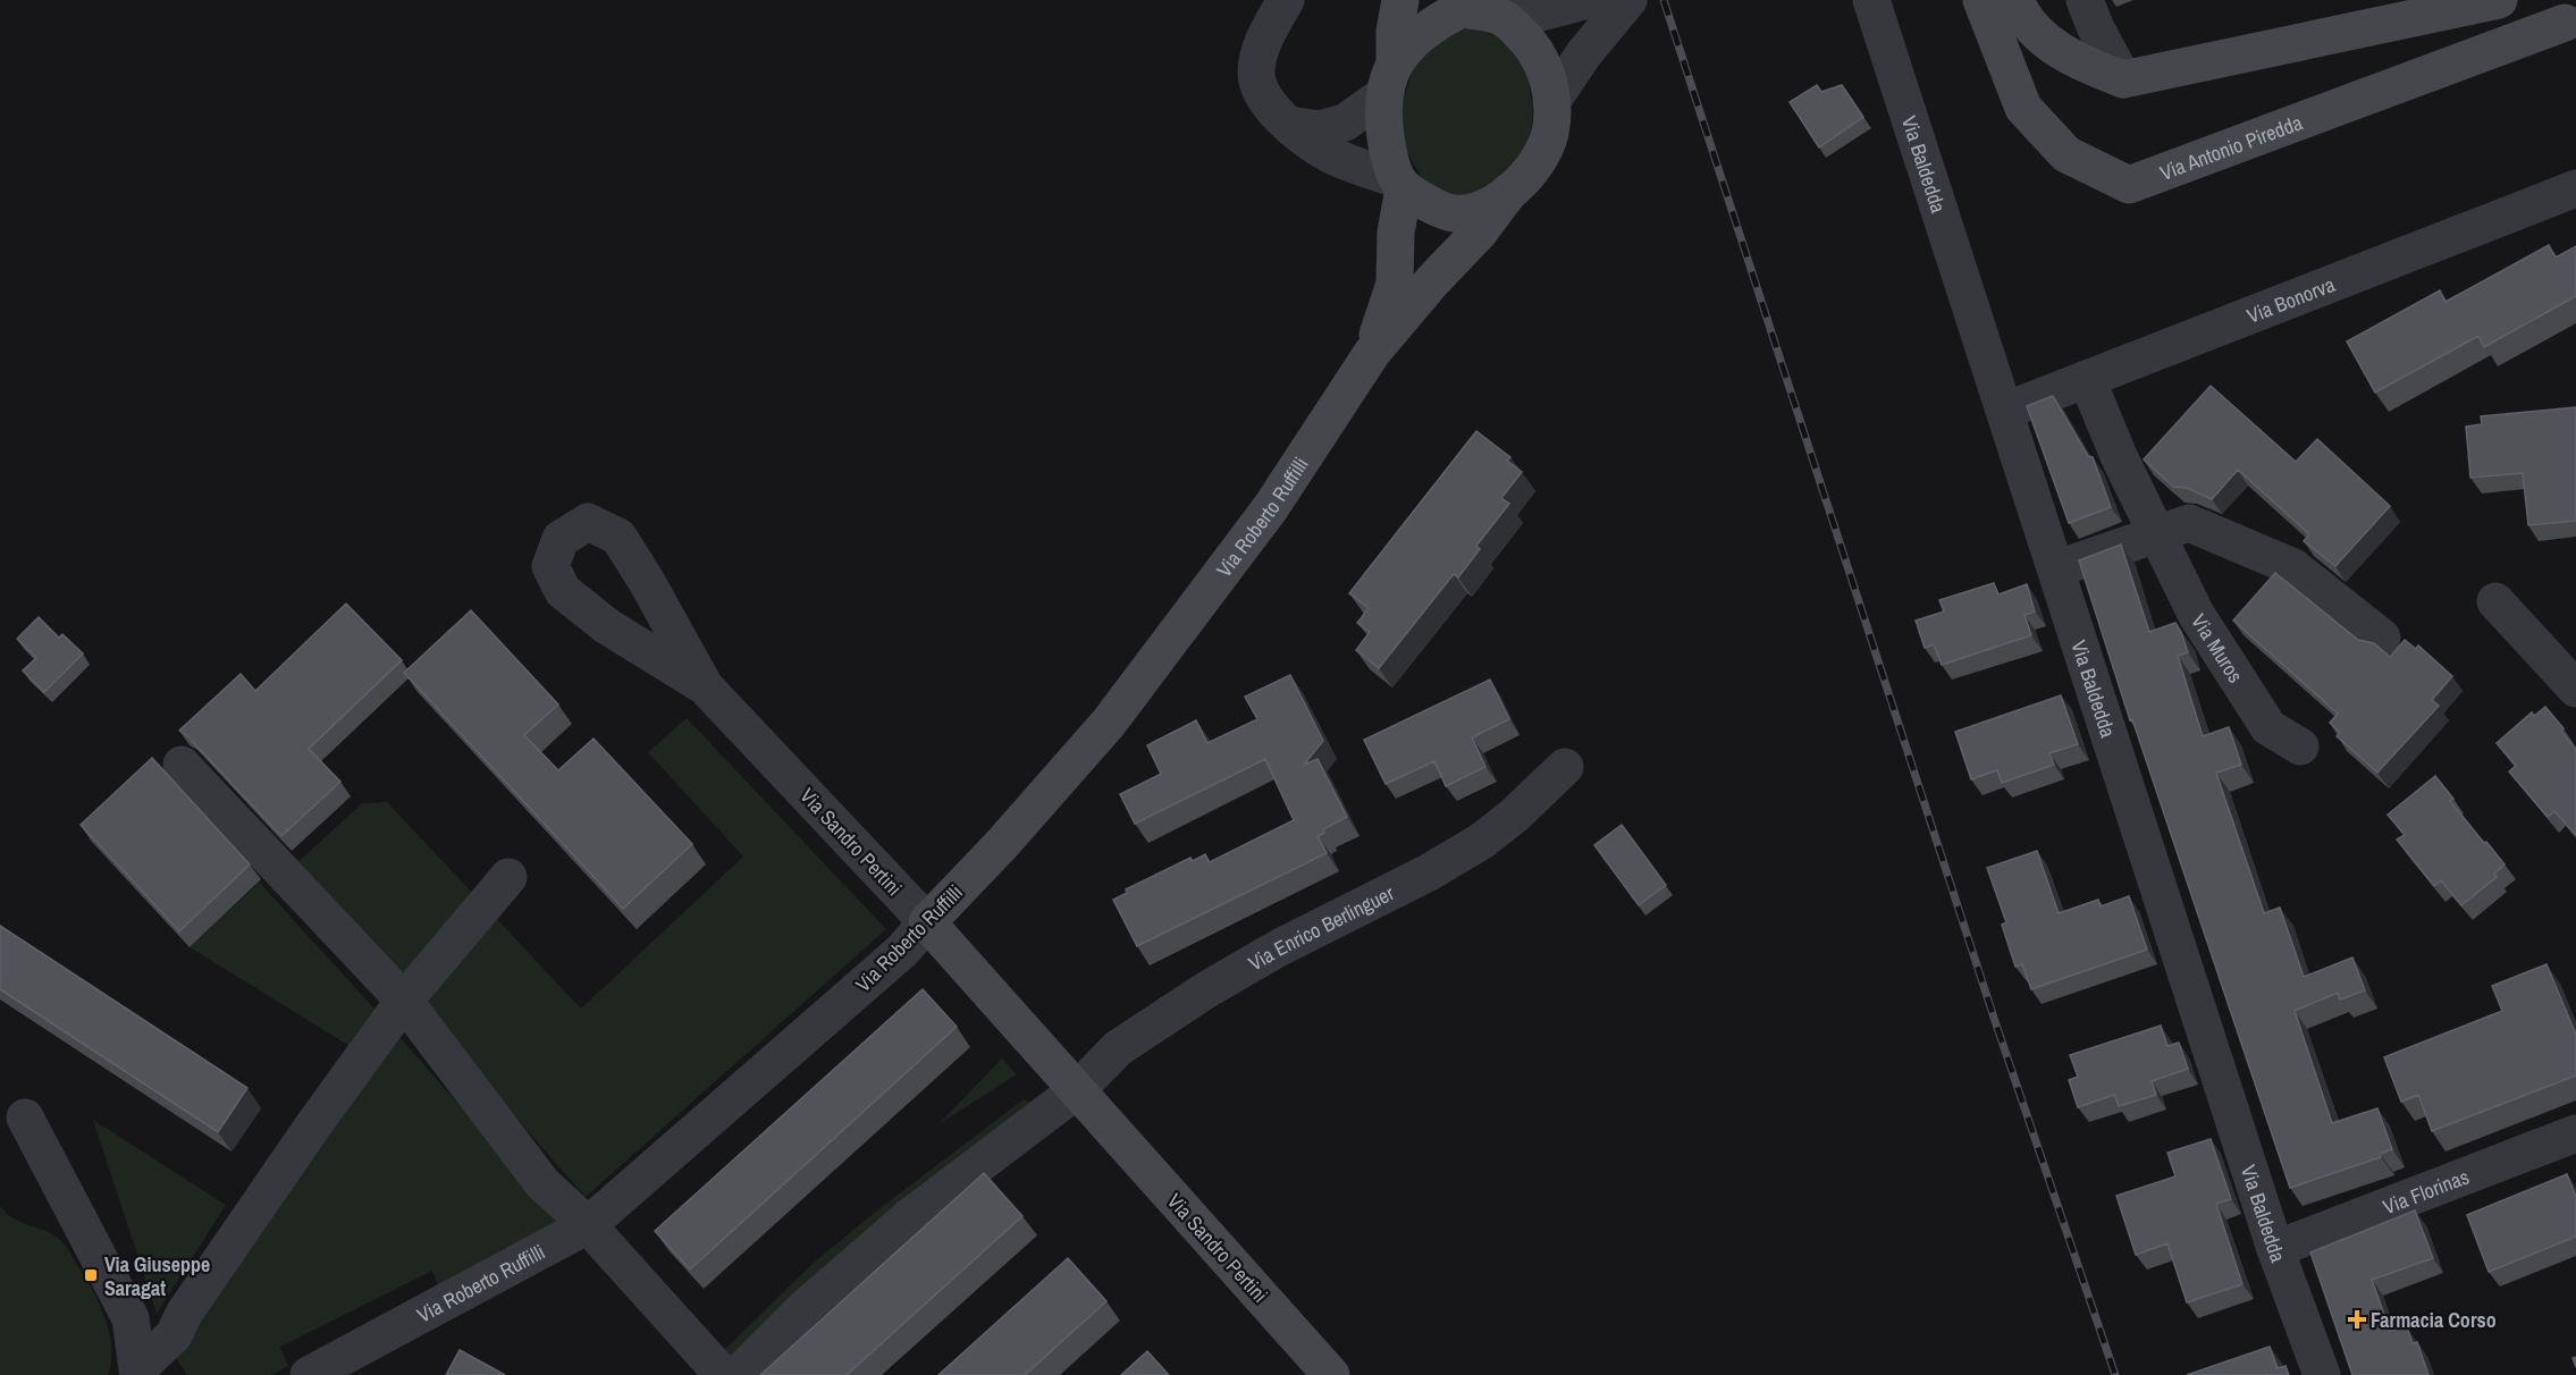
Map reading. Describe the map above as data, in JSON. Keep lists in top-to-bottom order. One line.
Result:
{"streets":{"street":["Via Antonio Piredda","Via Baldedda","Via Bonorva","Via Roberto Ruffilli","Via Muros","Via Sandro Pertini","Via Enrico Berlinguer","Via Florinas"]},"crossings":[["Via Baldedda","Via Bonorva"],["Via Baldedda","Via Florinas"],["Via Bonorva","Via Muros"],["Via Roberto Ruffilli","Via Sandro Pertini"],["Via Sandro Pertini","Via Enrico Berlinguer"]],"places":{"transit":["Via Giuseppe Saragat"],"health":["Farmacia Corso"]}}
